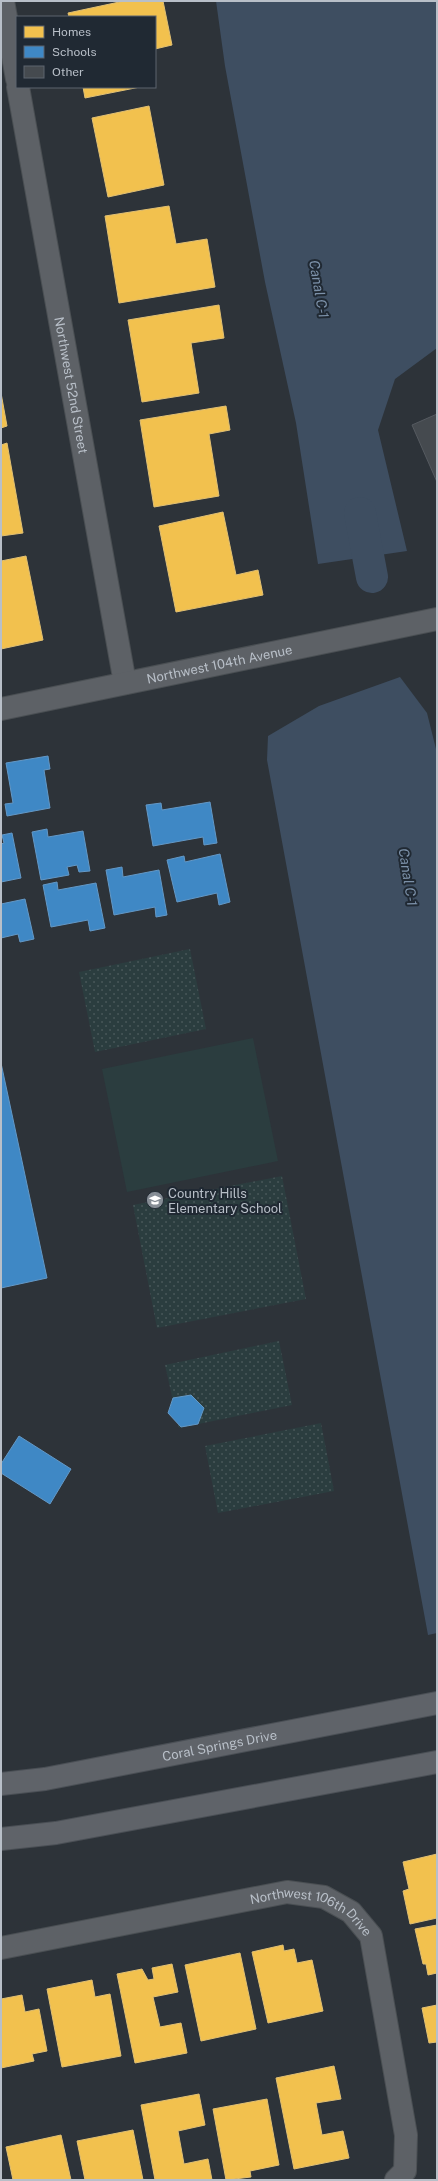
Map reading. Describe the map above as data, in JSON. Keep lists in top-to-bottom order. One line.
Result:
{"streets":{"main road":["Coral Springs Drive"],"street":["Northwest 52nd Street","Northwest 104th Avenue","Northwest 106th Drive"]},"crossings":[["Northwest 52nd Street","Northwest 104th Avenue"]],"water":["Canal C-1"],"places":{"school or university":["Country Hills Elementary School"]},"legend":["Homes","Schools","Other"]}
